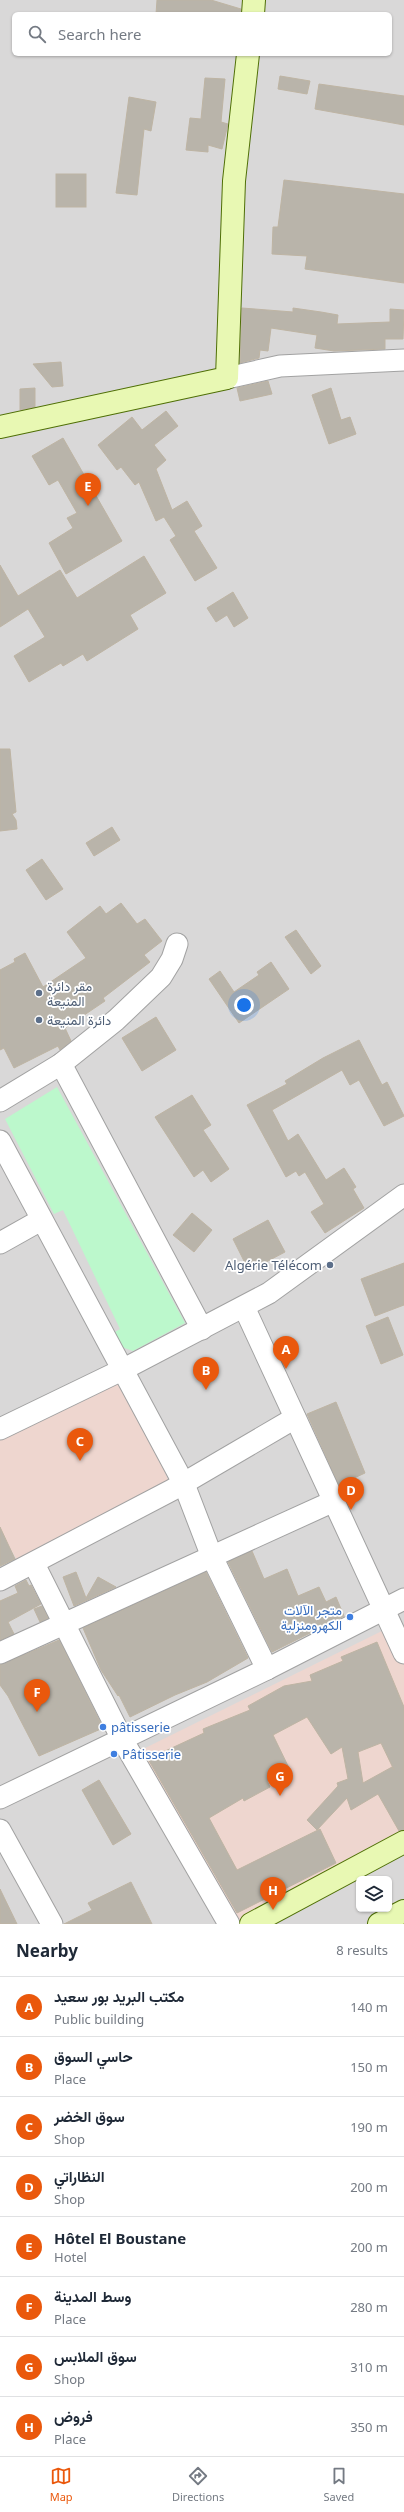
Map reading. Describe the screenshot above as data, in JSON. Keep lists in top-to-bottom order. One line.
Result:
{"places":["مقر دائرة المنيعة","دائرة المنيعة","Algérie Télécom","متجر الآلات الكهرومنزلية","pâtisserie","Pâtisserie"],"page":{"search":"Search here","pins":["E","A","B","C","D","F","G","H"],"heading":["Nearby","8 results"],"list":[{"mark":"A","name":"مكتب البريد بور سعيد","note":"Public building","value":"140 m"},{"mark":"B","name":"حاسي السوق","note":"Place","value":"150 m"},{"mark":"C","name":"سوق الخضر","note":"Shop","value":"190 m"},{"mark":"D","name":"النظاراتي","note":"Shop","value":"200 m"},{"mark":"E","name":"Hôtel El Boustane","note":"Hotel","value":"200 m"},{"mark":"F","name":"وسط المدينة","note":"Place","value":"280 m"},{"mark":"G","name":"سوق الملابس","note":"Shop","value":"310 m"},{"mark":"H","name":"فروض","note":"Place","value":"350 m"}],"nav":["Map","Directions","Saved"]}}
